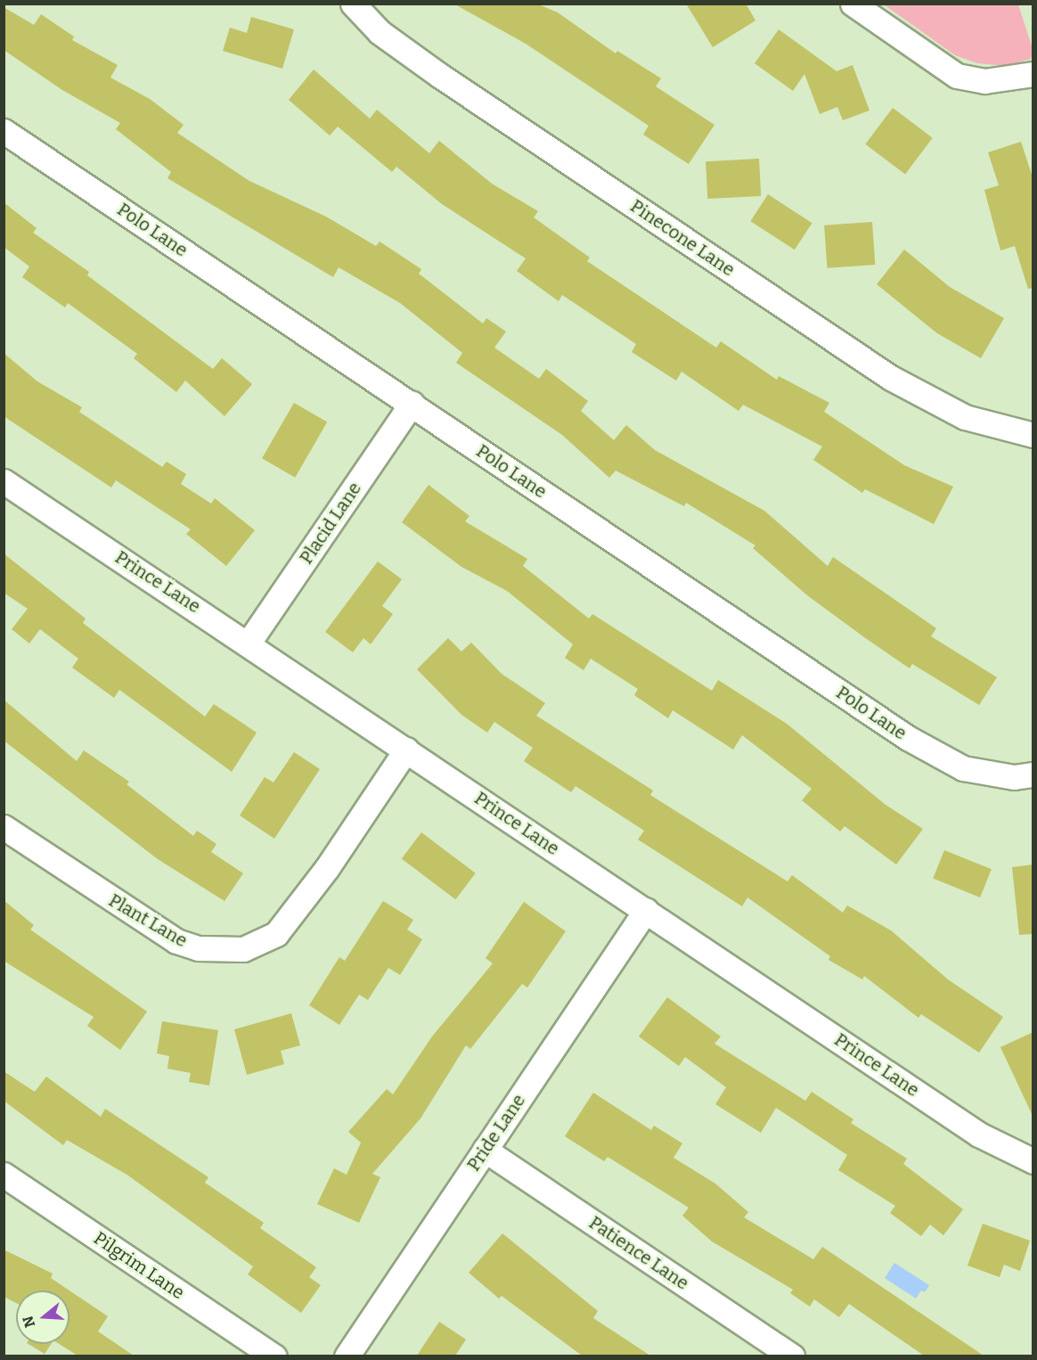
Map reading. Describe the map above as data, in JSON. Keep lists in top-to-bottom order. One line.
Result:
{"streets":{"street":["Polo Lane","Pinecone Lane","Placid Lane","Prince Lane","Plant Lane","Pride Lane","Patience Lane","Pilgrim Lane"]},"crossings":[["Polo Lane","Placid Lane"],["Placid Lane","Prince Lane"],["Prince Lane","Plant Lane"],["Prince Lane","Pride Lane"],["Pride Lane","Patience Lane"]],"north":"left"}
